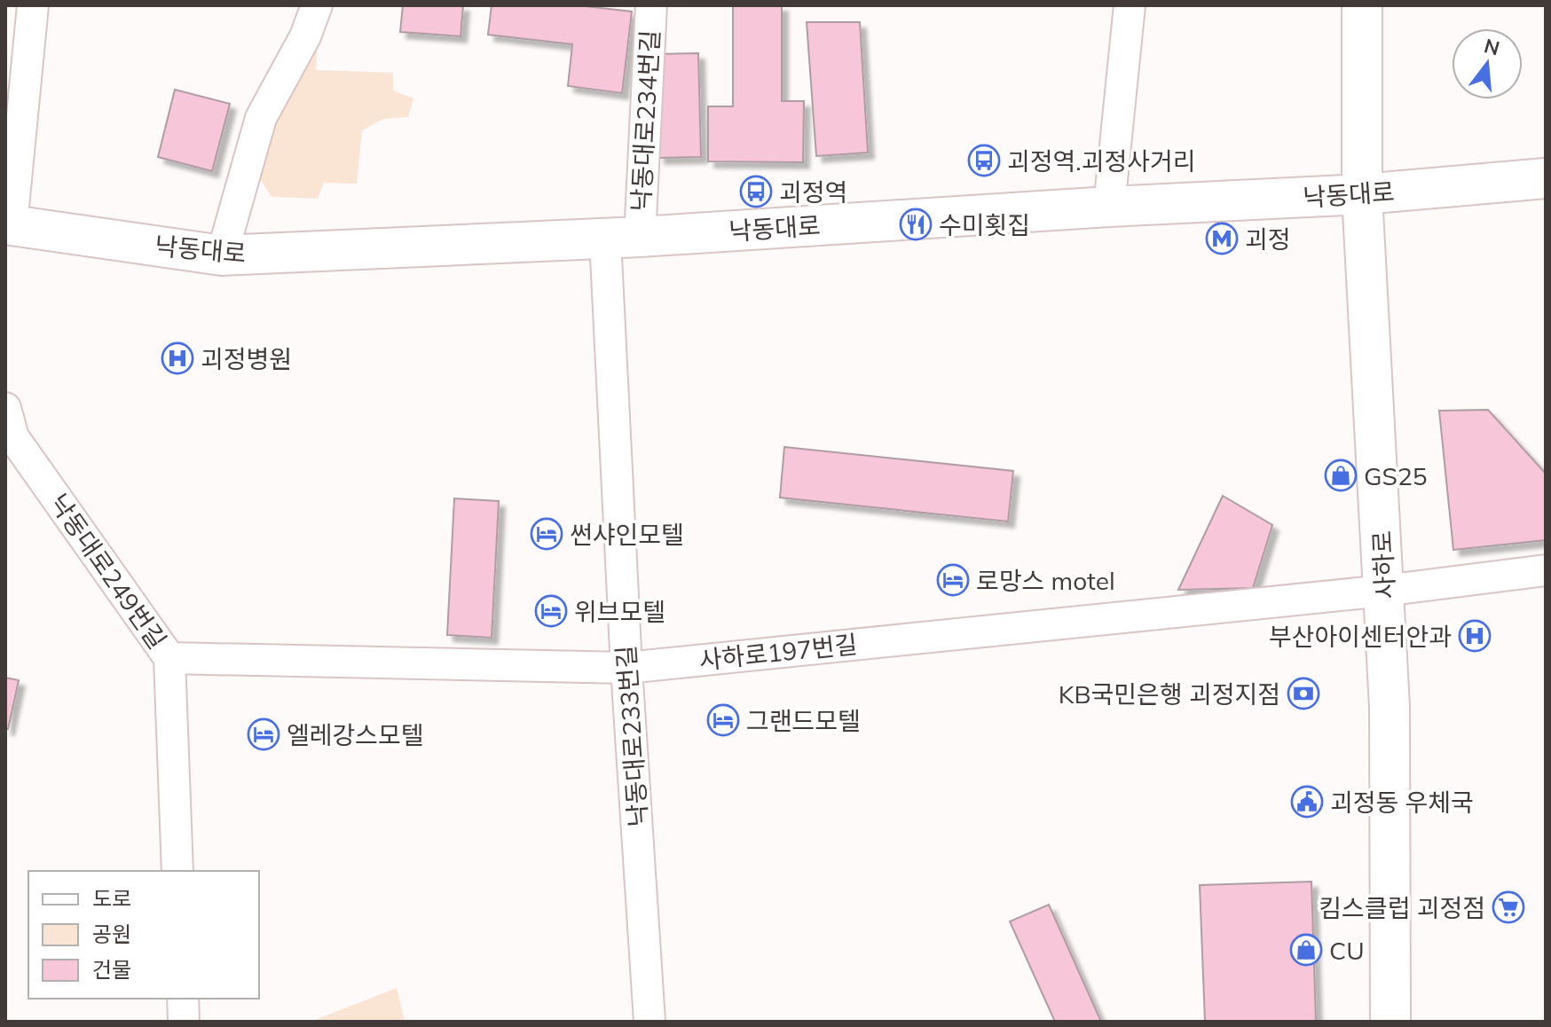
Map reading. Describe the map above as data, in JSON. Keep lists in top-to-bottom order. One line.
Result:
{"streets":{"main road":["낙동대로","사하로"],"street":["낙동대로234번길","낙동대로249번길","사하로197번길","낙동대로233번길"]},"crossings":[["낙동대로234번길","낙동대로"],["낙동대로234번길","낙동대로233번길"],["낙동대로","사하로"],["낙동대로","낙동대로233번길"],["사하로","사하로197번길"],["낙동대로249번길","사하로197번길"],["사하로197번길","낙동대로233번길"]],"places":{"bus stop":["괴정역.괴정사거리","괴정역"],"restaurant":["수미횟집"],"metro station":["괴정"],"hospital":["괴정병원","부산아이센터안과"],"shop":["GS25","CU"],"hotel":["썬샤인모텔","로망스 motel","위브모텔","그랜드모텔","엘레강스모텔"],"bank":["KB국민은행 괴정지점"],"public building":["괴정동 우체국"],"supermarket":["킴스클럽 괴정점"]},"legend":["도로","공원","건물"],"north":"top"}
